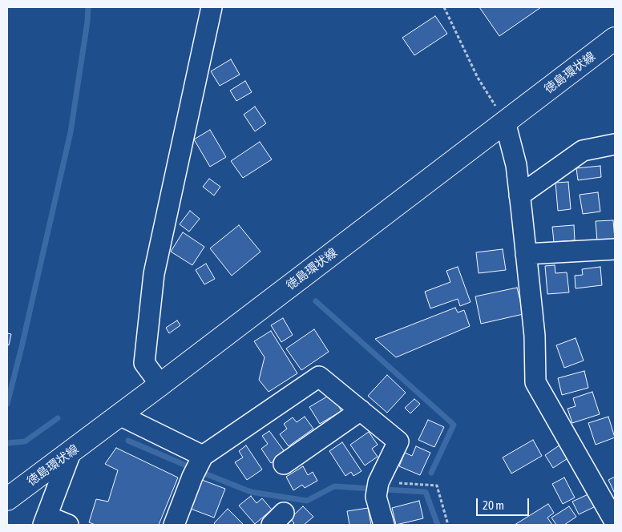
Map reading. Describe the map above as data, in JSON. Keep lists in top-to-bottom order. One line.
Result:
{"streets":{"main road":["徳島環状線"]},"scale_bar":"20 m"}
